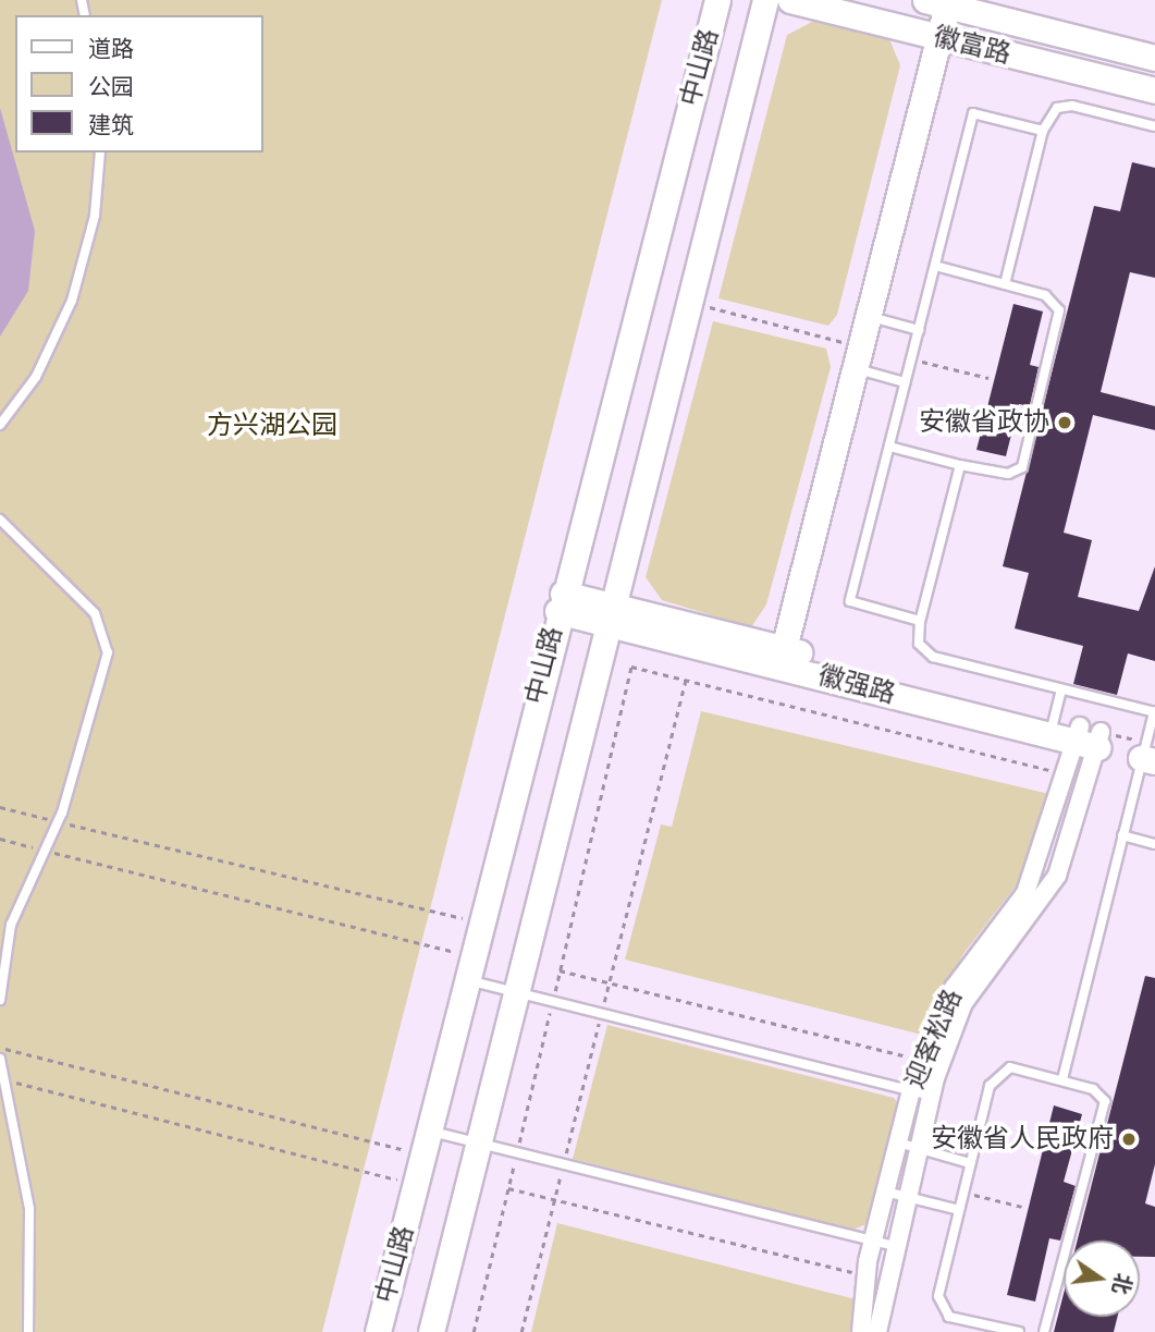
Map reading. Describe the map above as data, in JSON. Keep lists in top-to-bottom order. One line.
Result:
{"streets":{"main road":["徽富路","中山路","徽强路"],"street":["迎客松路"]},"crossings":[["中山路","徽强路"],["徽强路","迎客松路"]],"parks":["方兴湖公园"],"places":["安徽省政协","安徽省人民政府"],"legend":["道路","公园","建筑"],"north":"right"}
